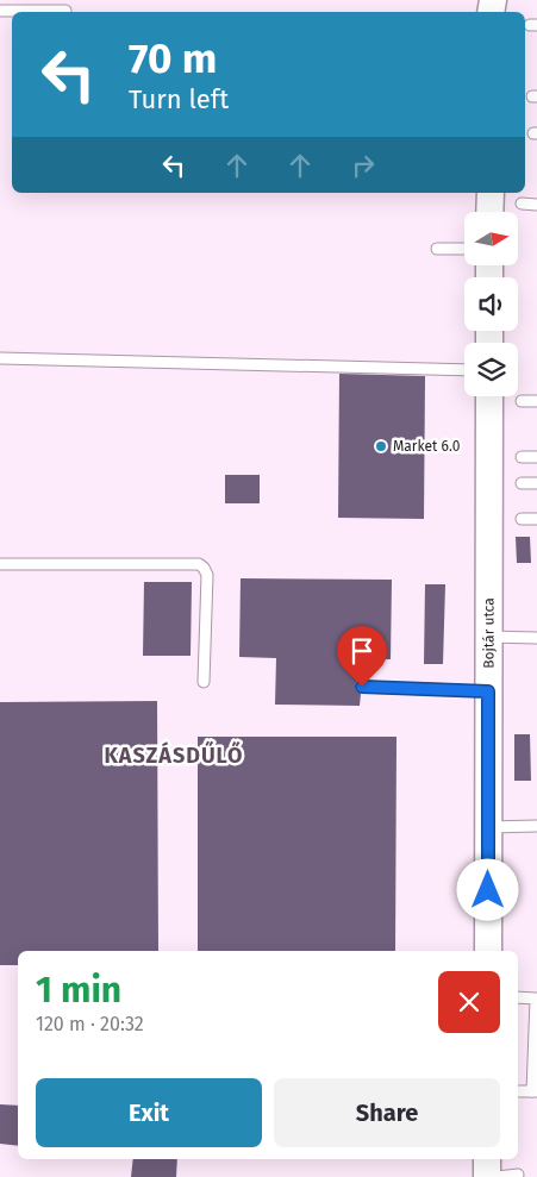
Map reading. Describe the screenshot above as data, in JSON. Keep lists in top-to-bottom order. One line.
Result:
{"streets":{"street":["Bojtár utca"]},"districts":["KASZÁSDŰLŐ"],"places":["Market 6.0"],"north":"right","page":{"turn":["70 m","Turn left"],"heading":["1 min","120 m · 20:32"],"buttons":["Exit","Share"]}}
